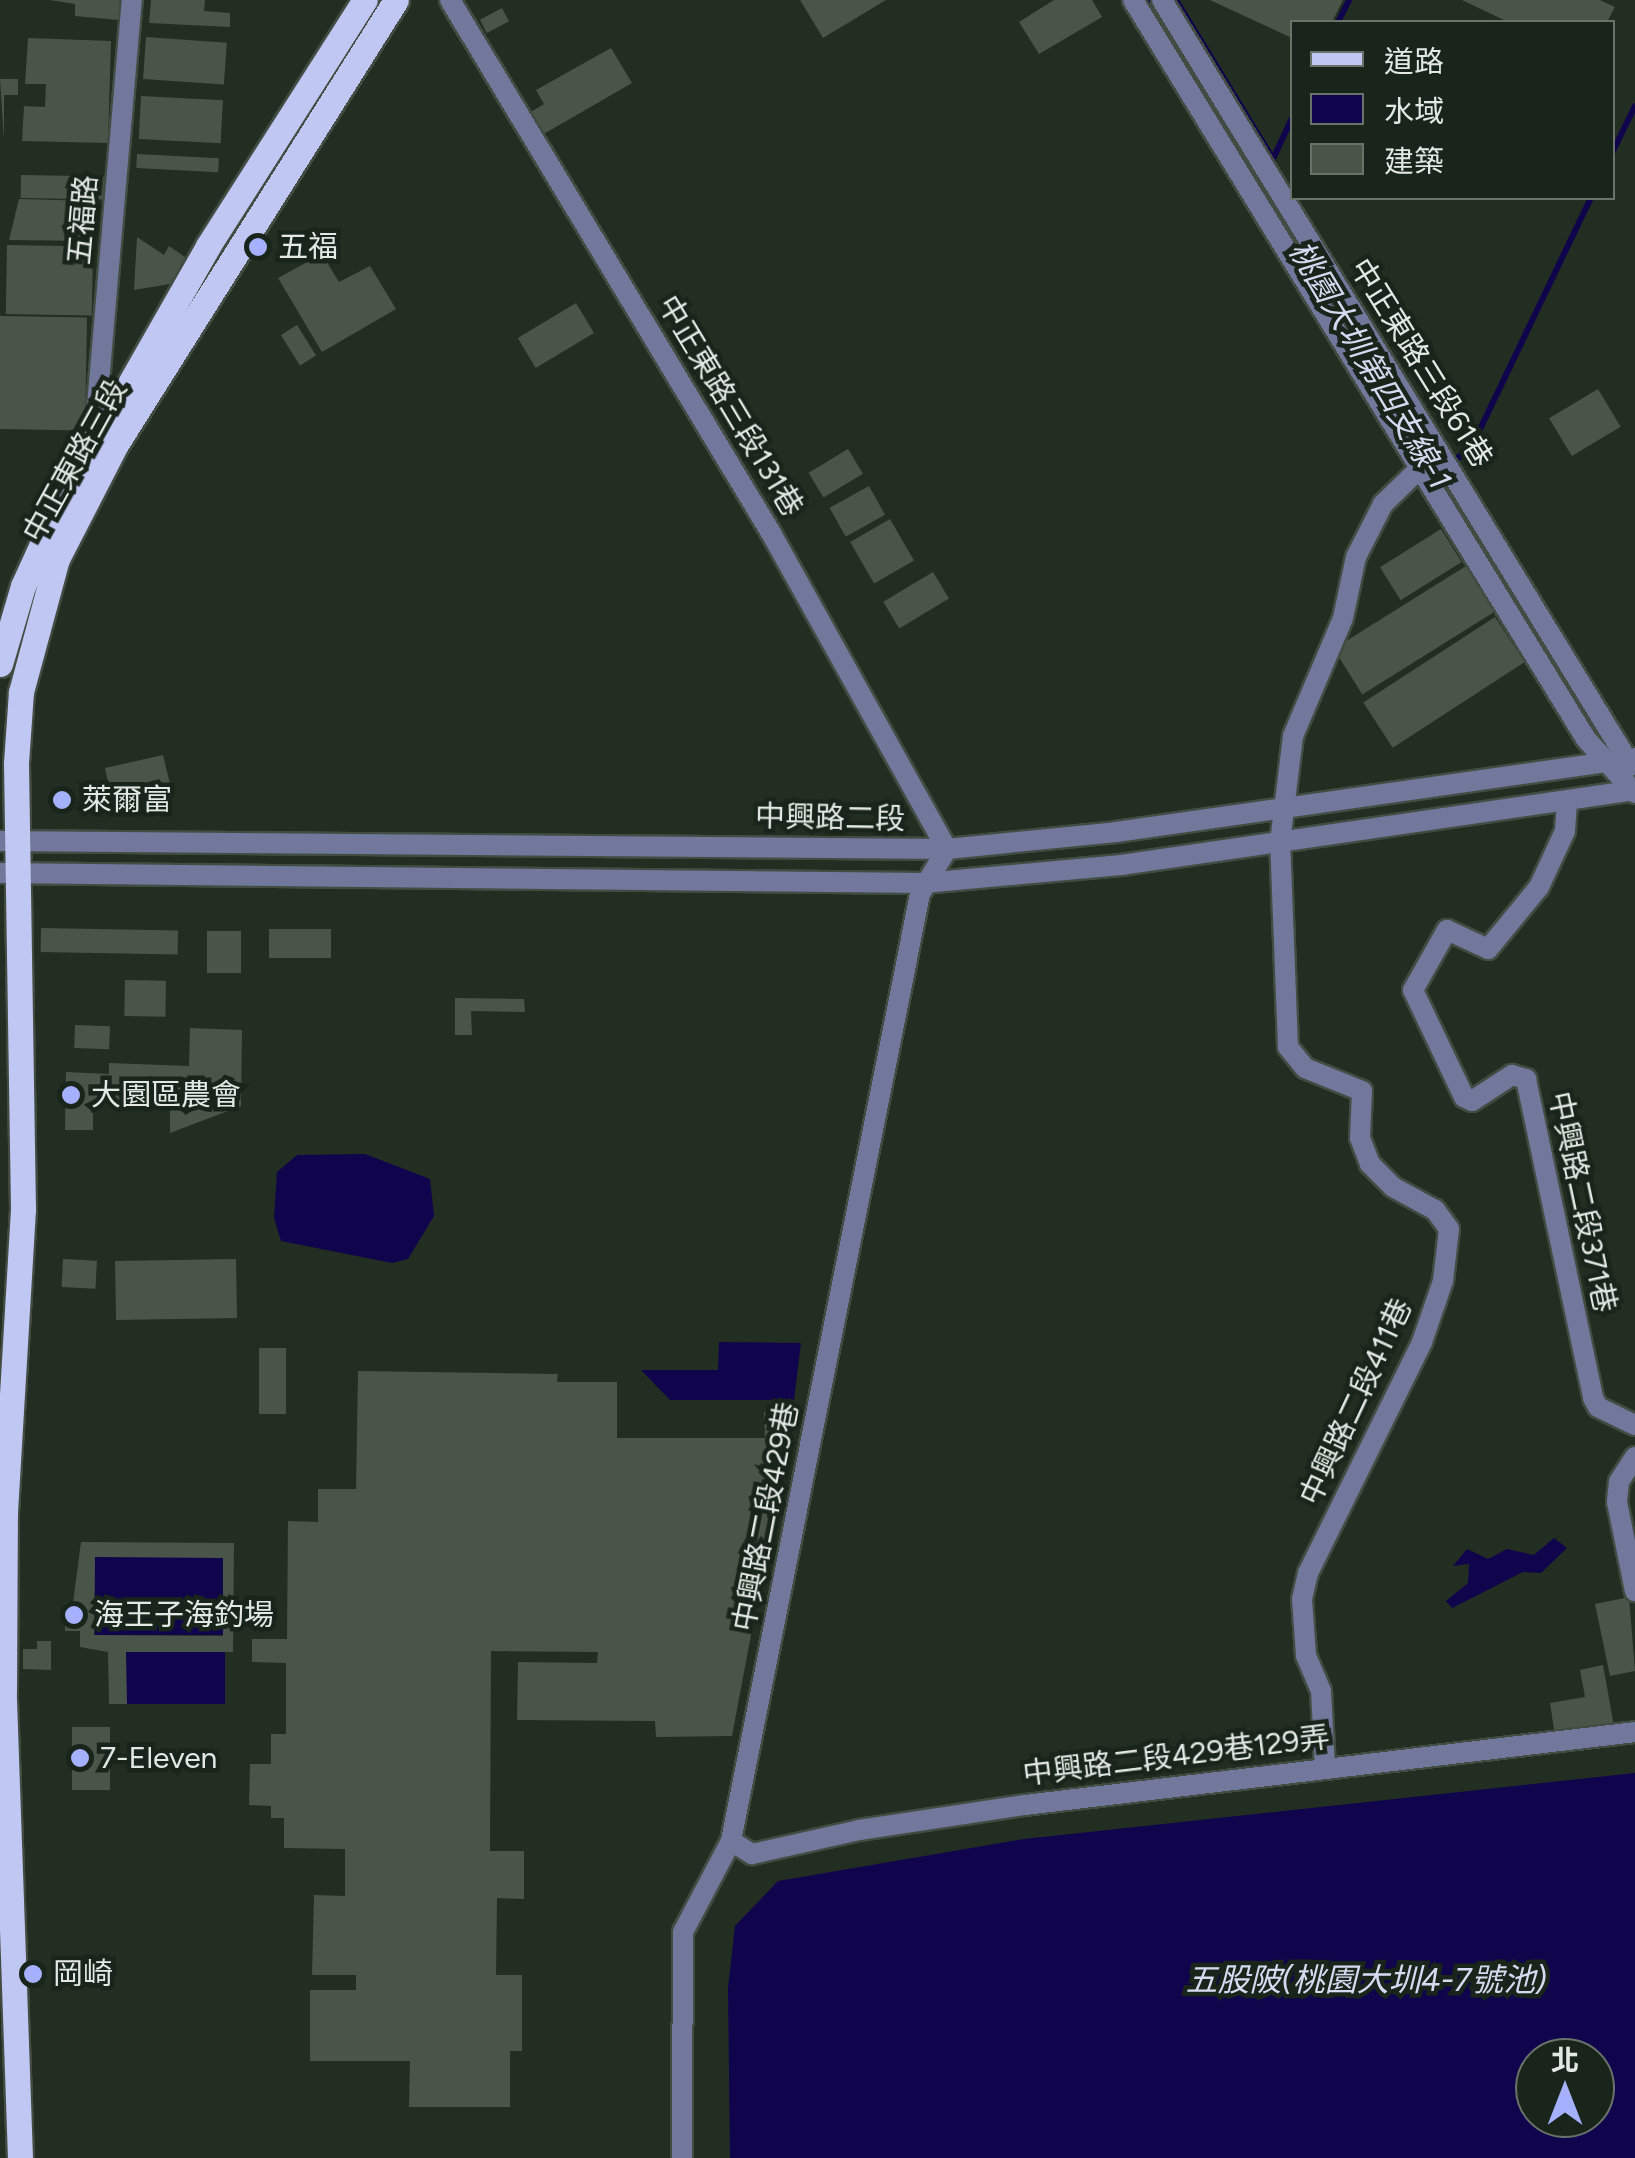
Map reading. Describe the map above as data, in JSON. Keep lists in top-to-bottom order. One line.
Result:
{"streets":{"main road":["中正東路三段"],"street":["五福路","中正東路三段61巷","中正東路三段131巷","中興路二段","中興路二段371巷","中興路二段411巷","中興路二段429巷","中興路二段429巷129弄"]},"crossings":[["五福路","中正東路三段"],["中正東路三段61巷","中興路二段"],["中正東路三段131巷","中興路二段"],["中正東路三段","中興路二段"],["中興路二段411巷","中興路二段429巷129弄"],["中興路二段429巷","中興路二段429巷129弄"]],"water":["桃園大圳第四支線-1","五股陂(桃園大圳4-7號池)"],"places":["五福","萊爾富","大園區農會","海王子海釣場","7-Eleven","岡崎"],"legend":["道路","水域","建築"],"north":"top"}
